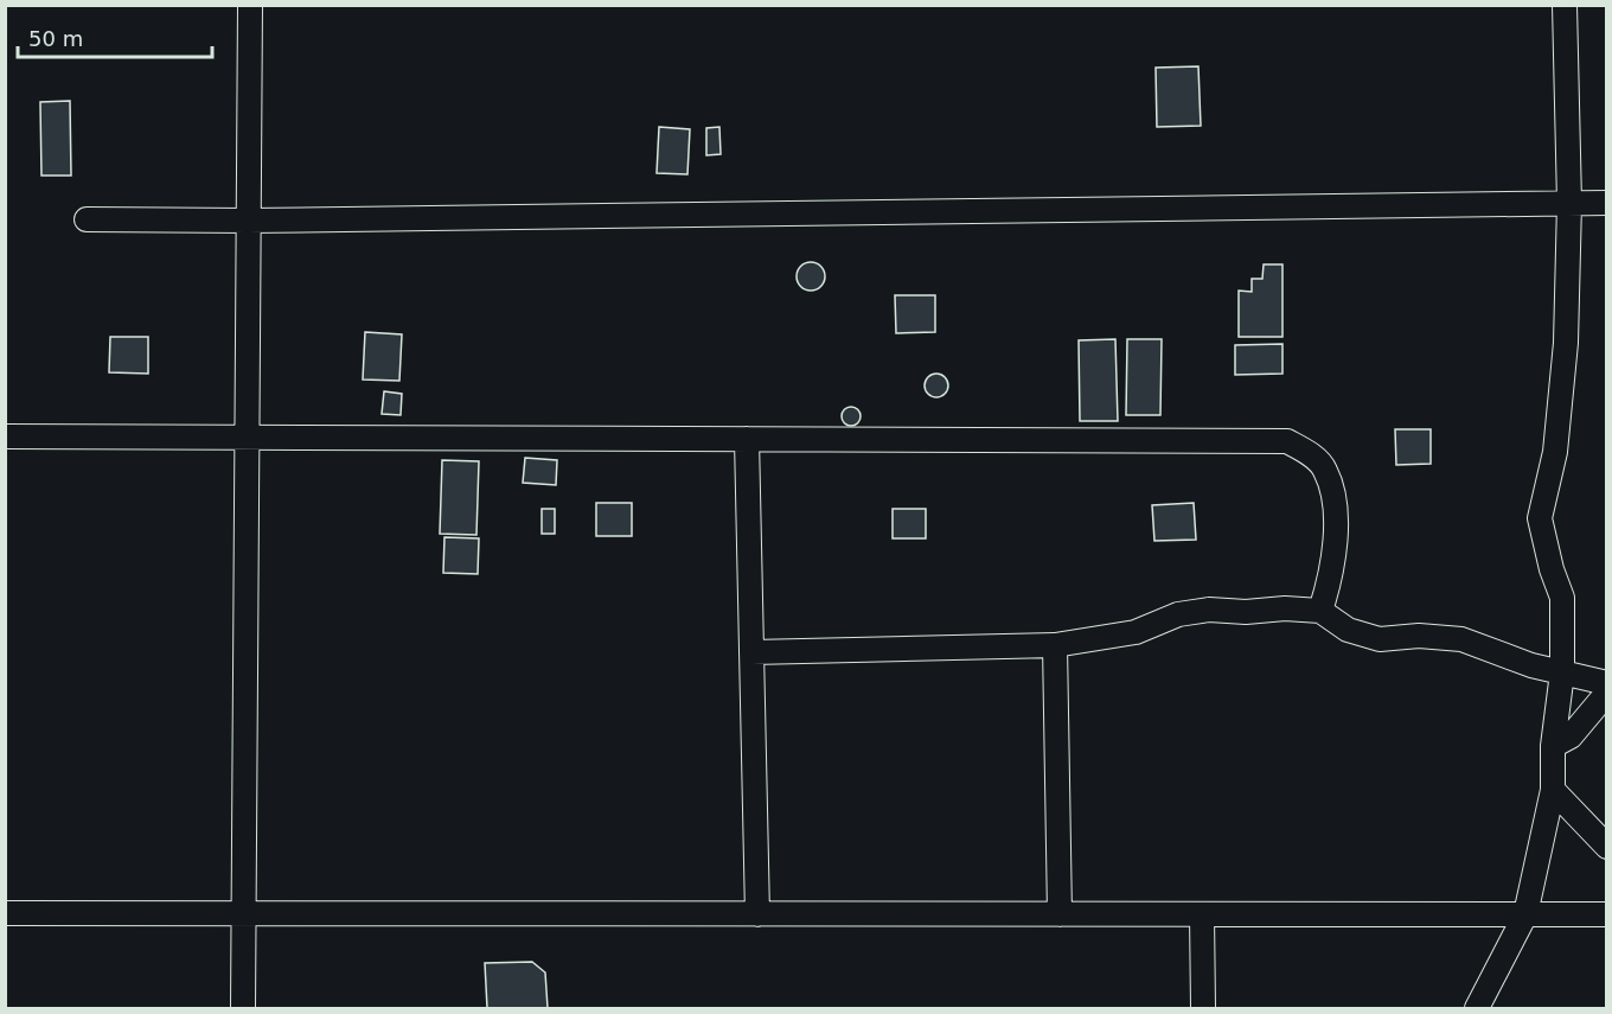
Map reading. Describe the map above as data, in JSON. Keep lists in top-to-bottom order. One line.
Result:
{"scale_bar":"50 m"}
